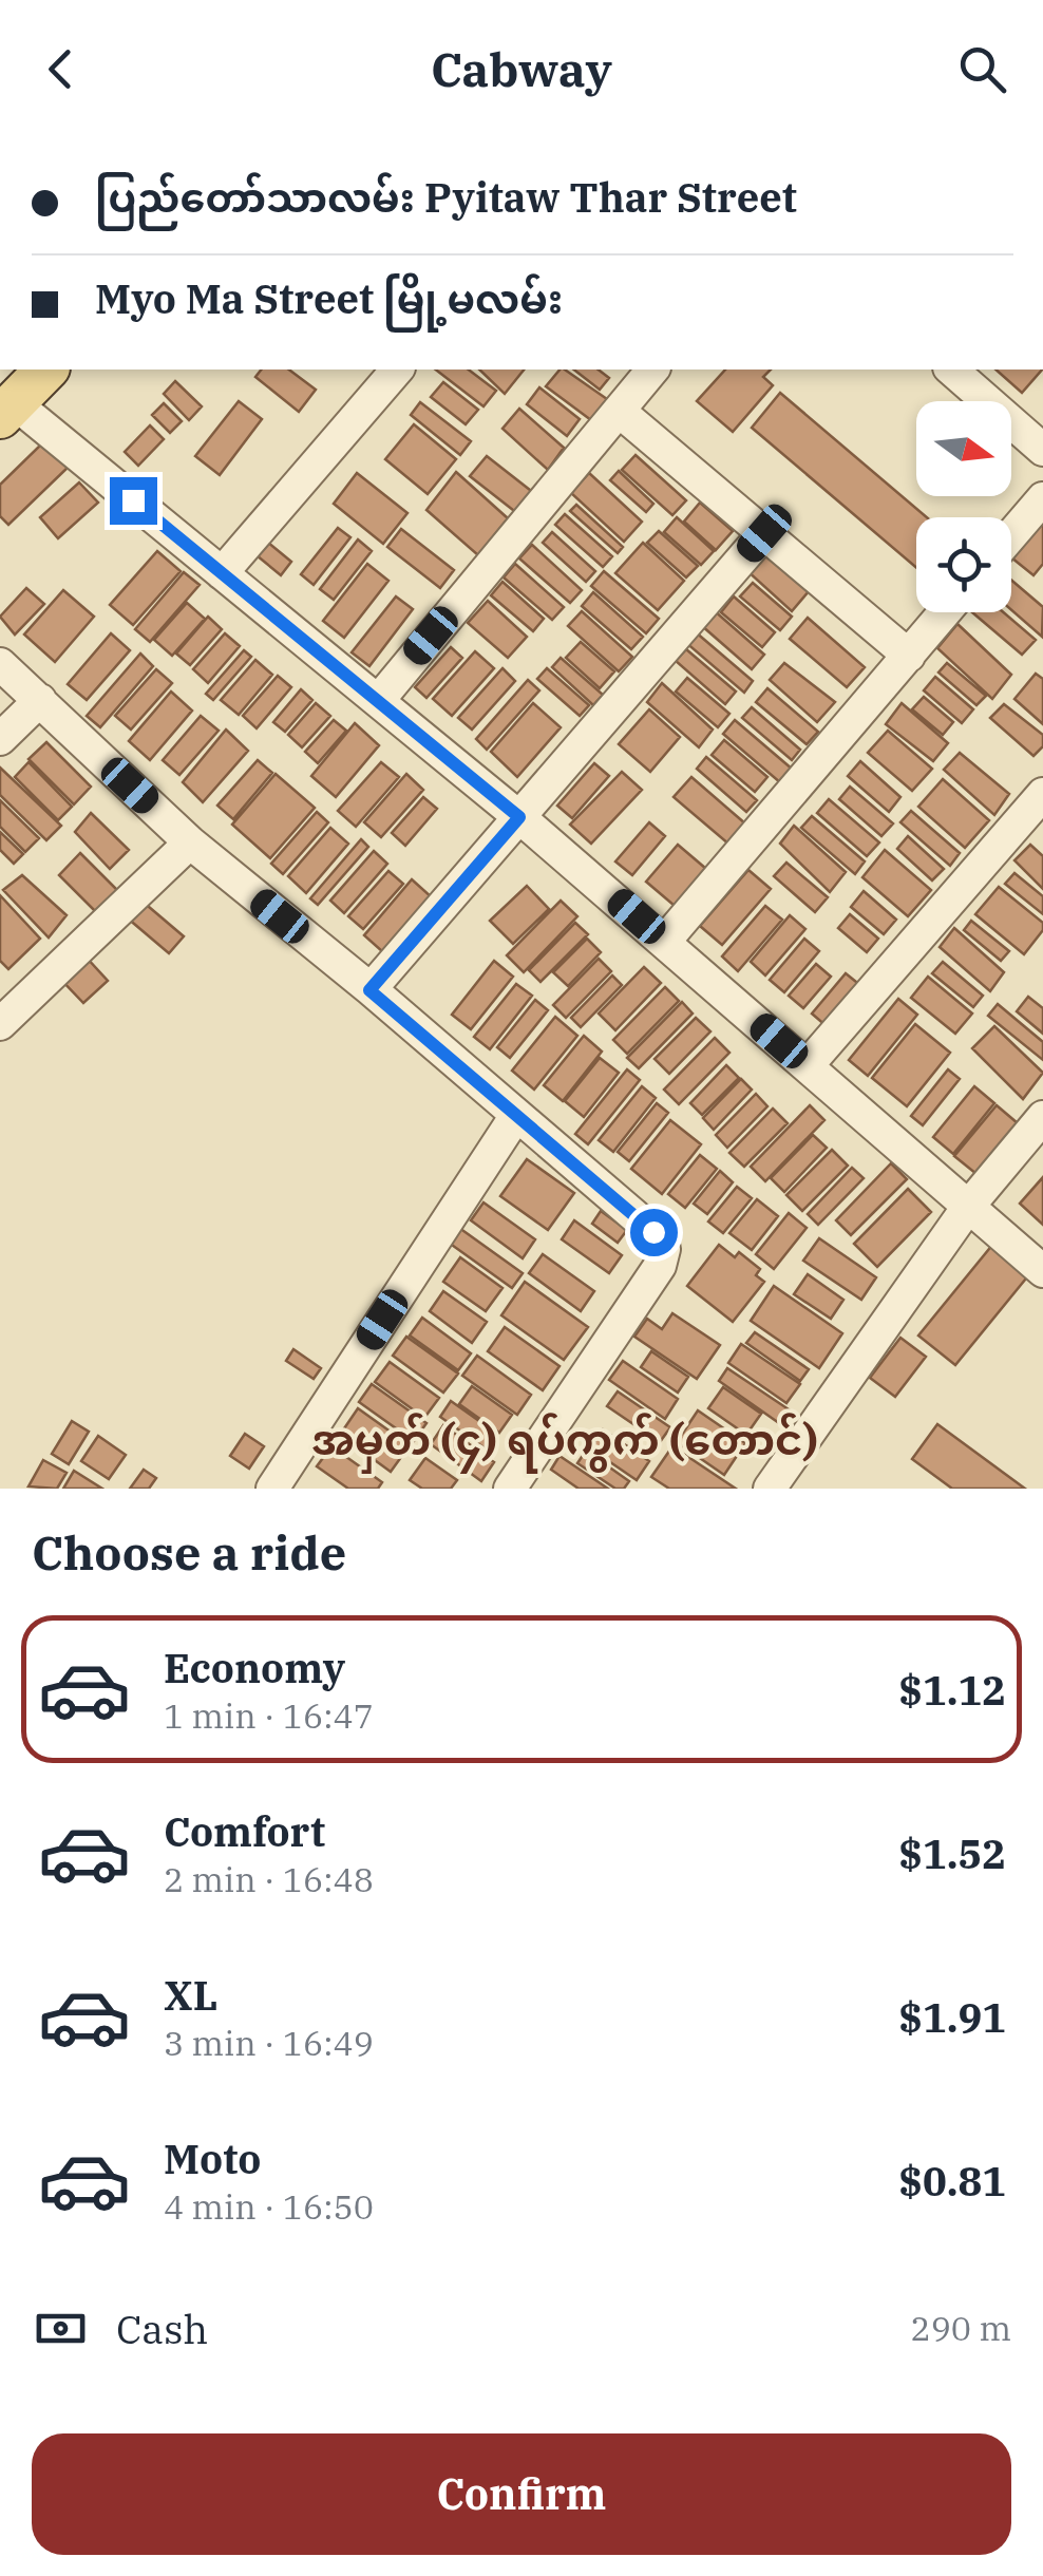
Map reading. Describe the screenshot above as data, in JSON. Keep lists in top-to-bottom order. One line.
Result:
{"districts":["အမှတ် (၄) ရပ်ကွက် (တောင်)"],"north":"right","page":{"header":"Cabway","banner":["ပြည်တော်သာလမ်း Pyitaw Thar Street","Myo Ma Street မြို့မလမ်း"],"heading":"Choose a ride","list":[{"name":"Economy","note":"1 min · 16:47","value":"$1.12"},{"name":"Comfort","note":"2 min · 16:48","value":"$1.52"},{"name":"XL","note":"3 min · 16:49","value":"$1.91"},{"name":"Moto","note":"4 min · 16:50","value":"$0.81"}],"pay":["Cash","290 m"],"buttons":"Confirm"}}
